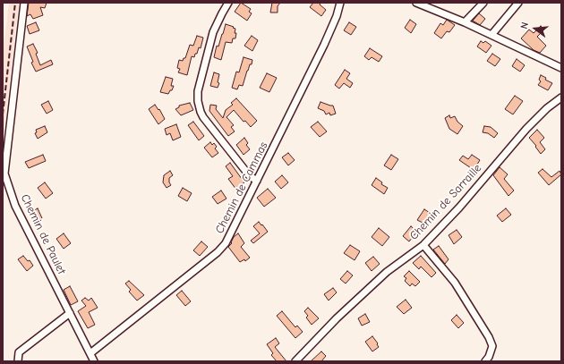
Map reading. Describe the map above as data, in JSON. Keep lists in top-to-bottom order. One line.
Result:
{"streets":{"street":["Chemin de Cammas","Chemin de Sarraille","Chemin de Paulet"]},"crossings":[["Chemin de Cammas","Chemin de Paulet"]],"north":"left"}
